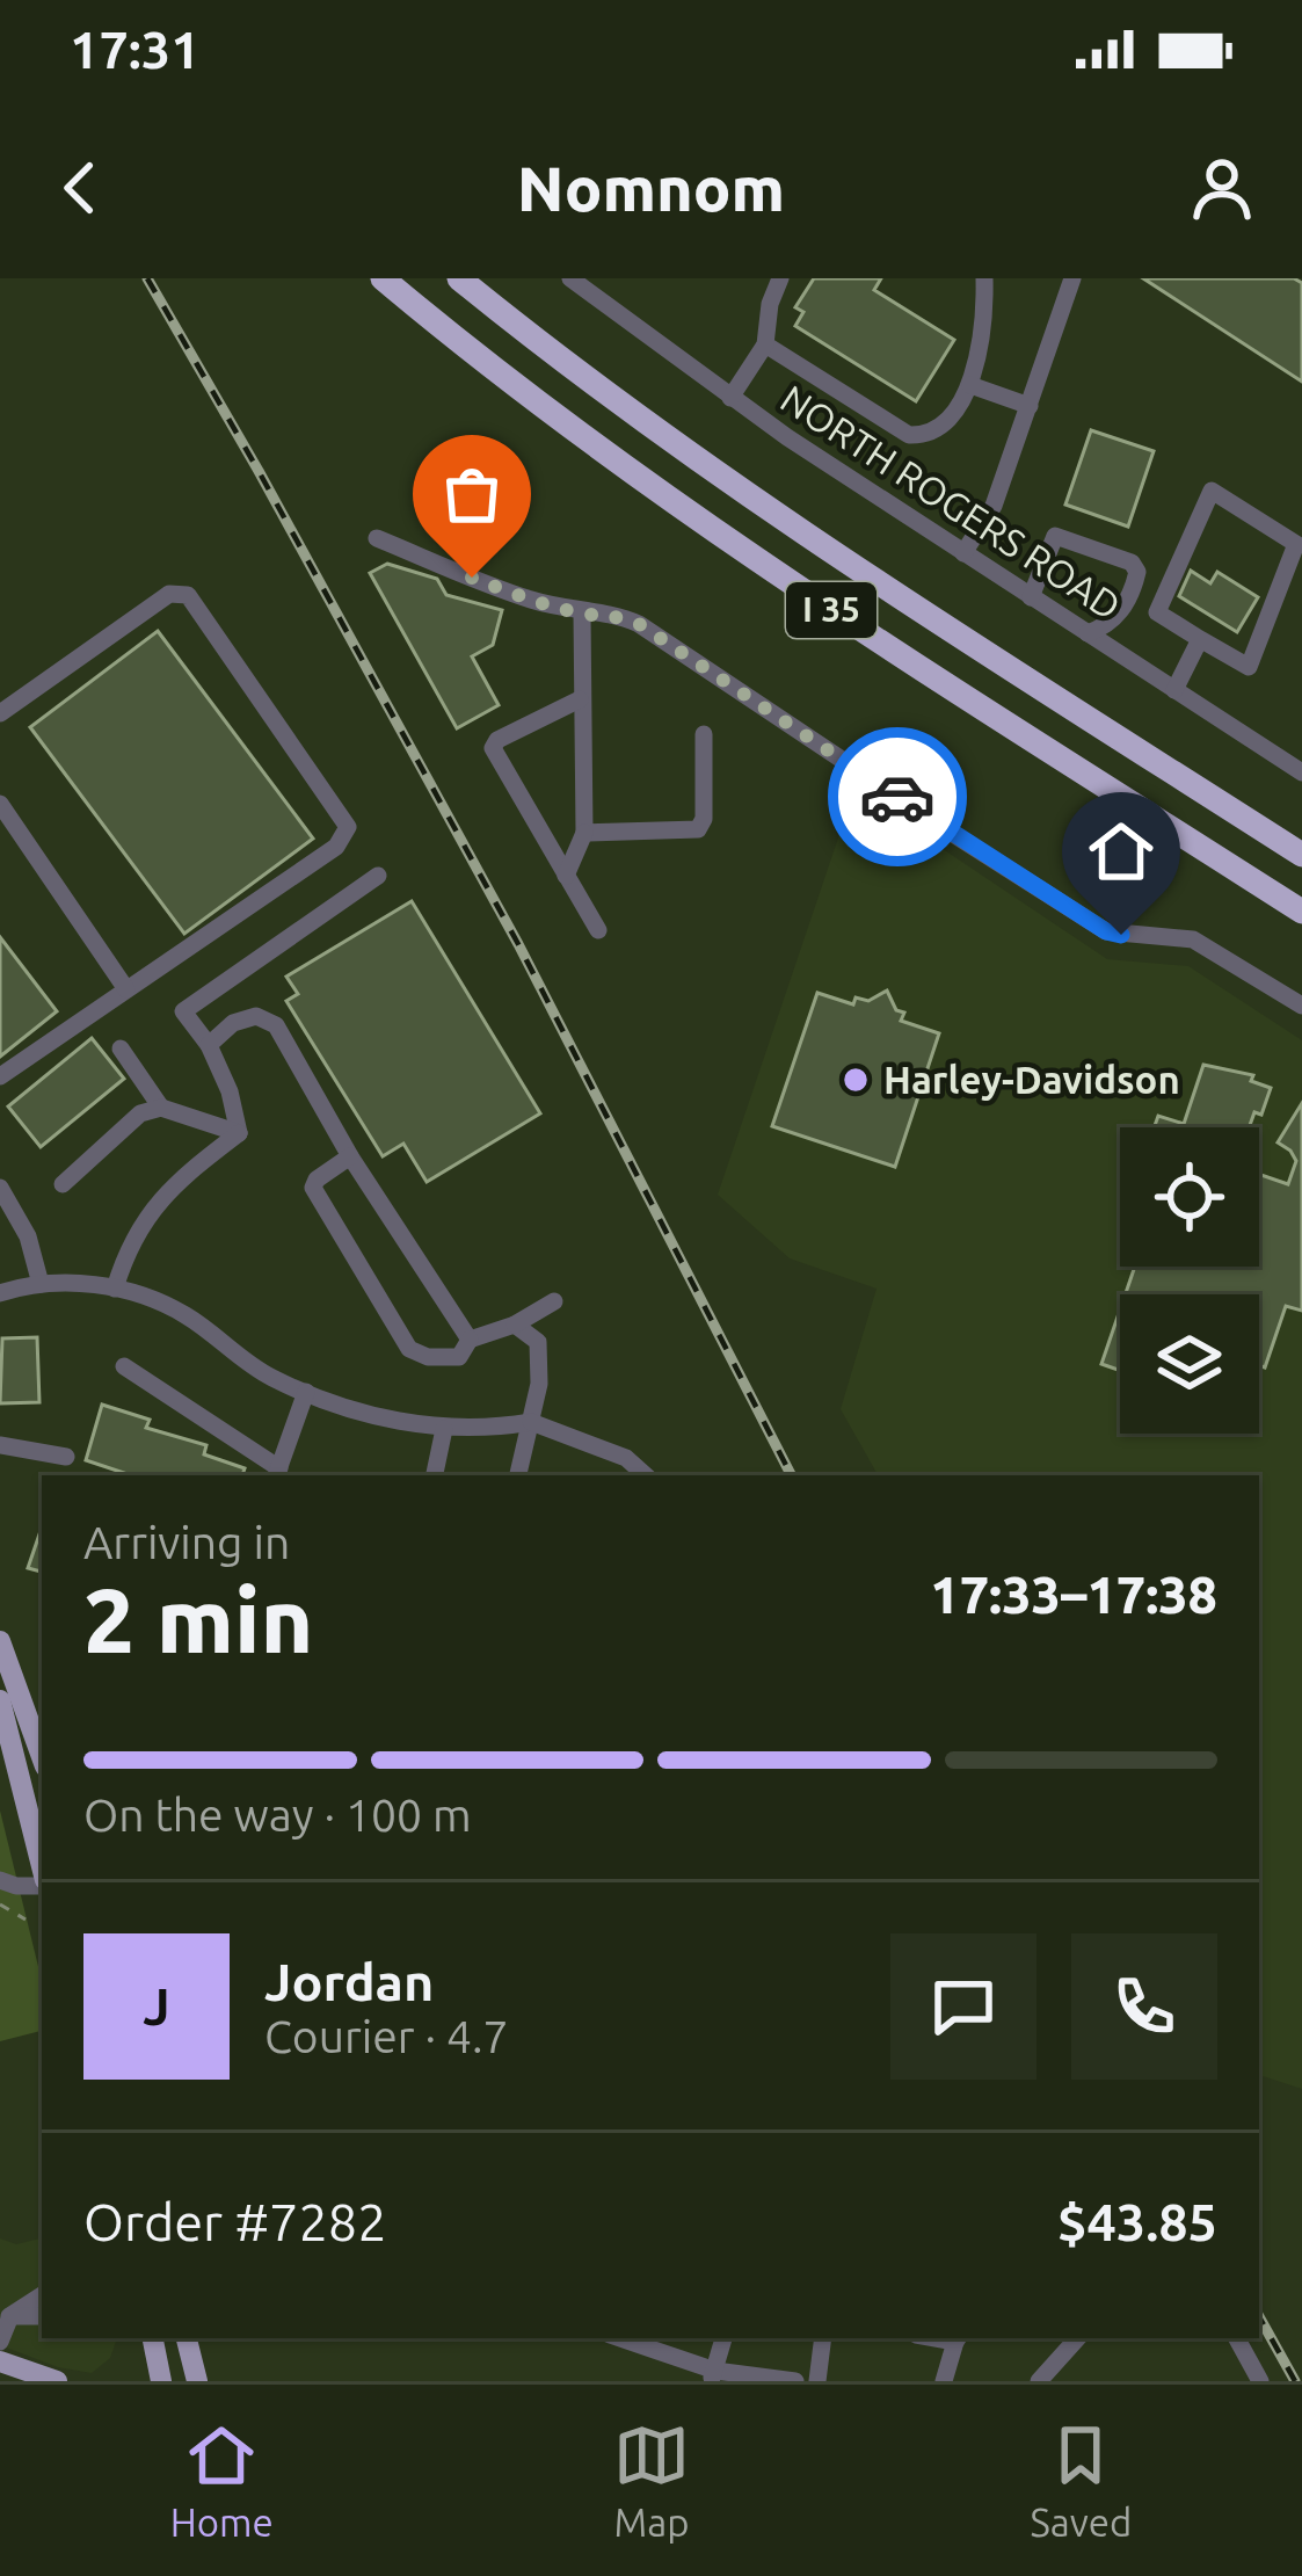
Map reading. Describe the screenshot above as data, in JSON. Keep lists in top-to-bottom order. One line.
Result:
{"streets":{"highway":["I 35"],"street":["NORTH ROGERS ROAD"]},"places":["Harley-Davidson"],"page":{"status":"17:31","header":"Nomnom","heading":["2 min","Arriving in","17:33–17:38"],"panel":["Jordan","Courier · 4.7","Order #7282","$43.85"],"bar":"On the way · 100 m","round":"J","tabs":["Home","Map","Saved"]}}
